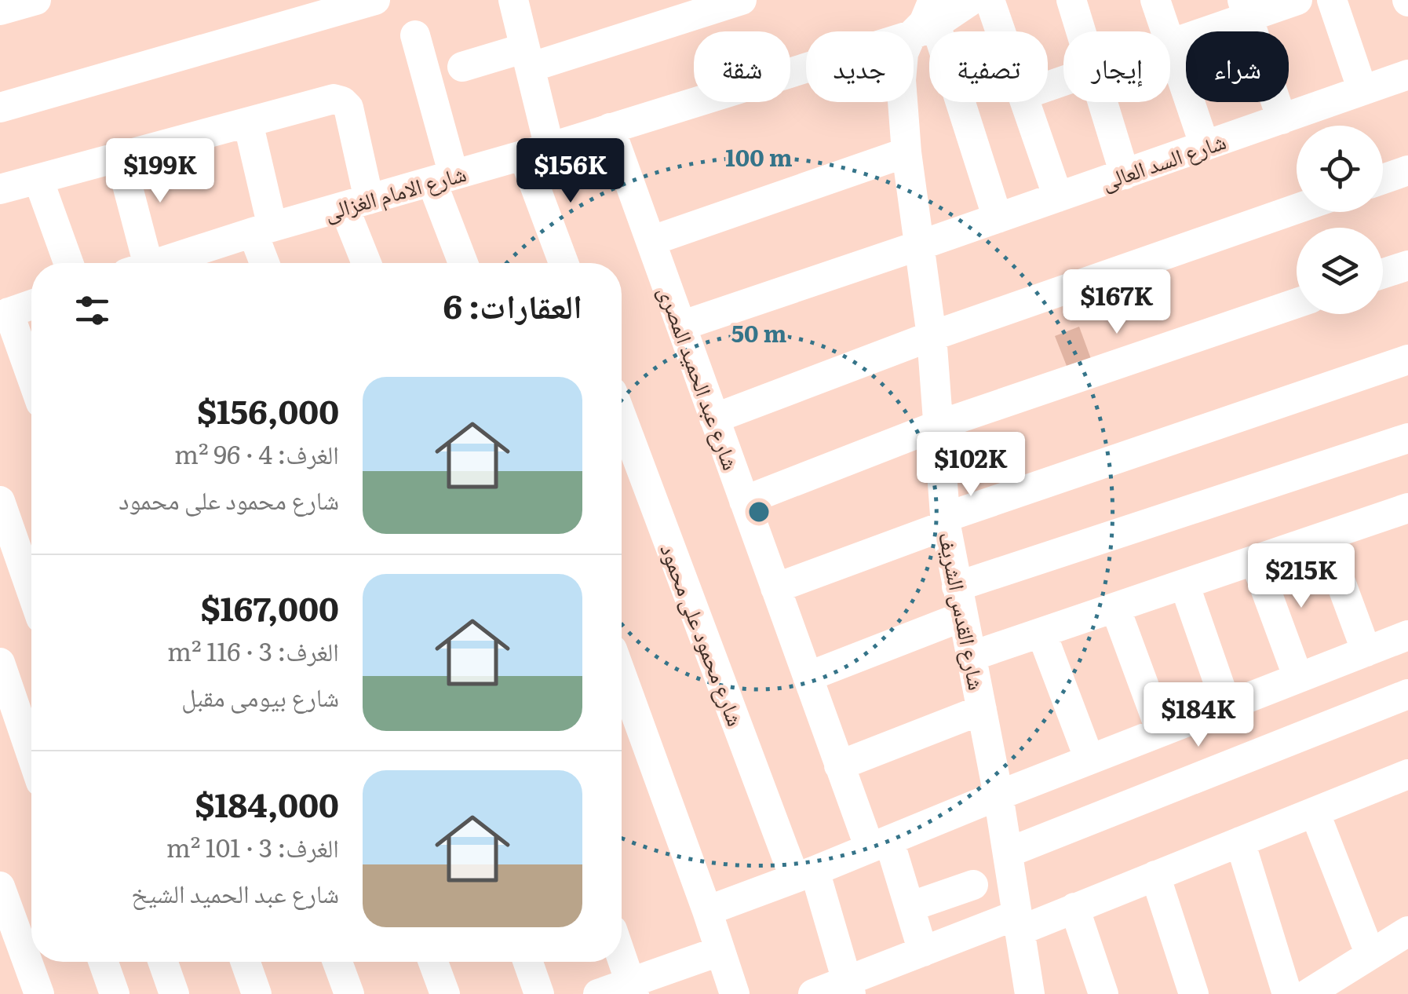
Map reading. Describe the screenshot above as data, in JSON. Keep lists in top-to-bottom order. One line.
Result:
{"streets":{"street":["شارع السد العالى","شارع الامام الغزالى","شارع عبد الحميد المصرى","شارع القدس الشريف","شارع محمود على محمود"]},"crossings":[["شارع السد العالى","شارع عبد الحميد المصرى"],["شارع السد العالى","شارع القدس الشريف"],["شارع الامام الغزالى","شارع عبد الحميد المصرى"],["شارع الامام الغزالى","شارع القدس الشريف"]],"page":{"chip":["شراء","إيجار","تصفية","جديد","شقة"],"price":["$199K","$156K","$167K","$102K","$215K","$184K"],"heading":"العقارات: 6","list":[{"name":"$156,000","note":"الغرف: 4 · 96 m² · شارع محمود على محمود"},{"name":"$167,000","note":"الغرف: 3 · 116 m² · شارع بيومى مقبل"},{"name":"$184,000","note":"الغرف: 3 · 101 m² · شارع عبد الحميد الشيخ"}]},"rings":["100 m","50 m"]}
